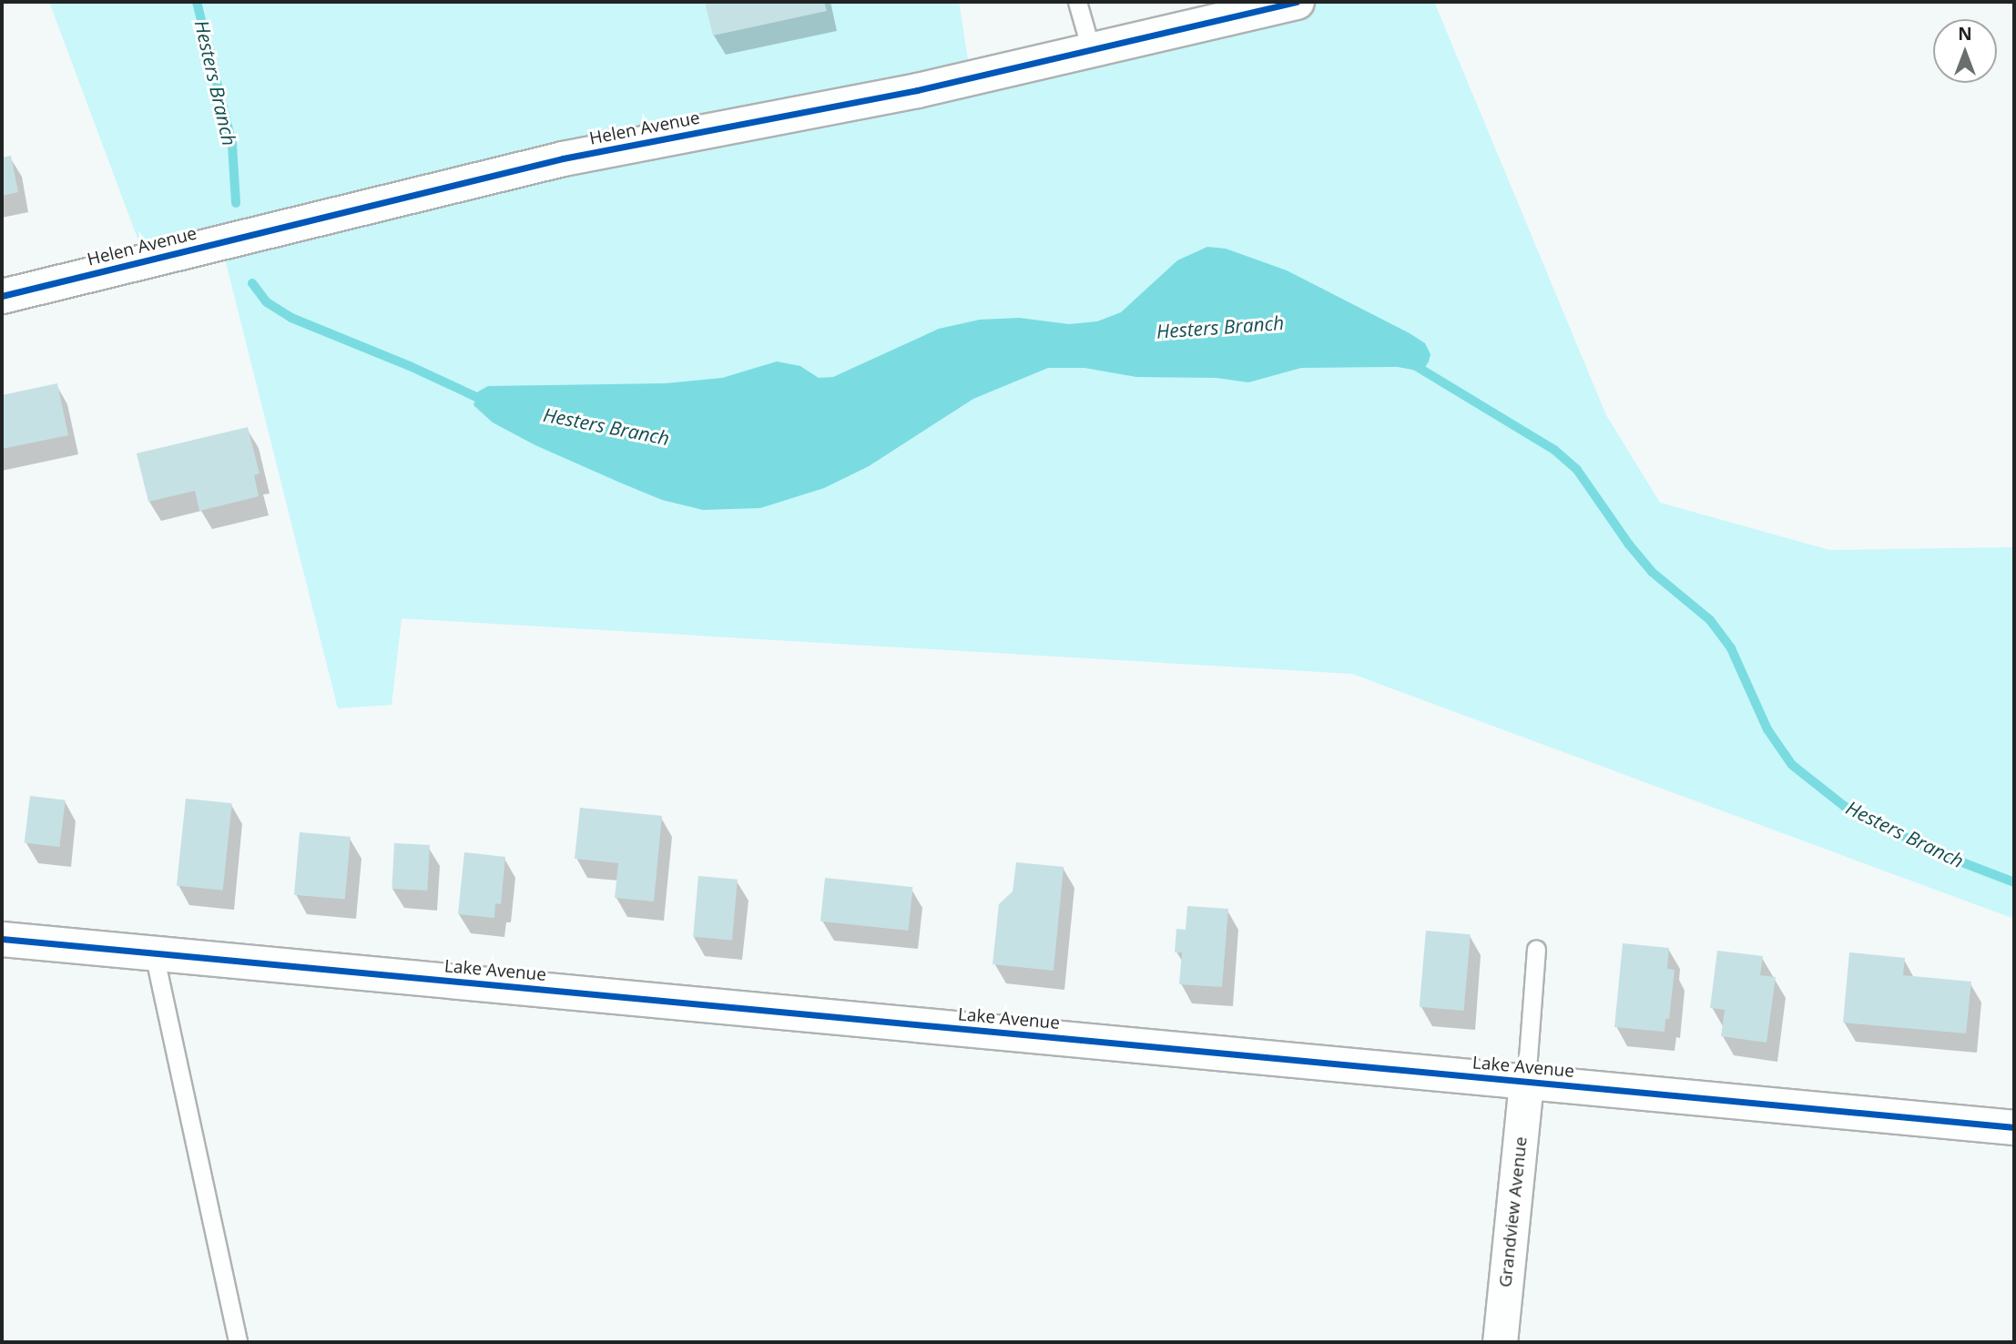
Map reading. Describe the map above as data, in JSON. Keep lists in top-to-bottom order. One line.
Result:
{"streets":{"street":["Helen Avenue","Lake Avenue","Grandview Avenue"]},"crossings":[["Lake Avenue","Grandview Avenue"]],"water":["Hesters Branch"],"north":"top"}
